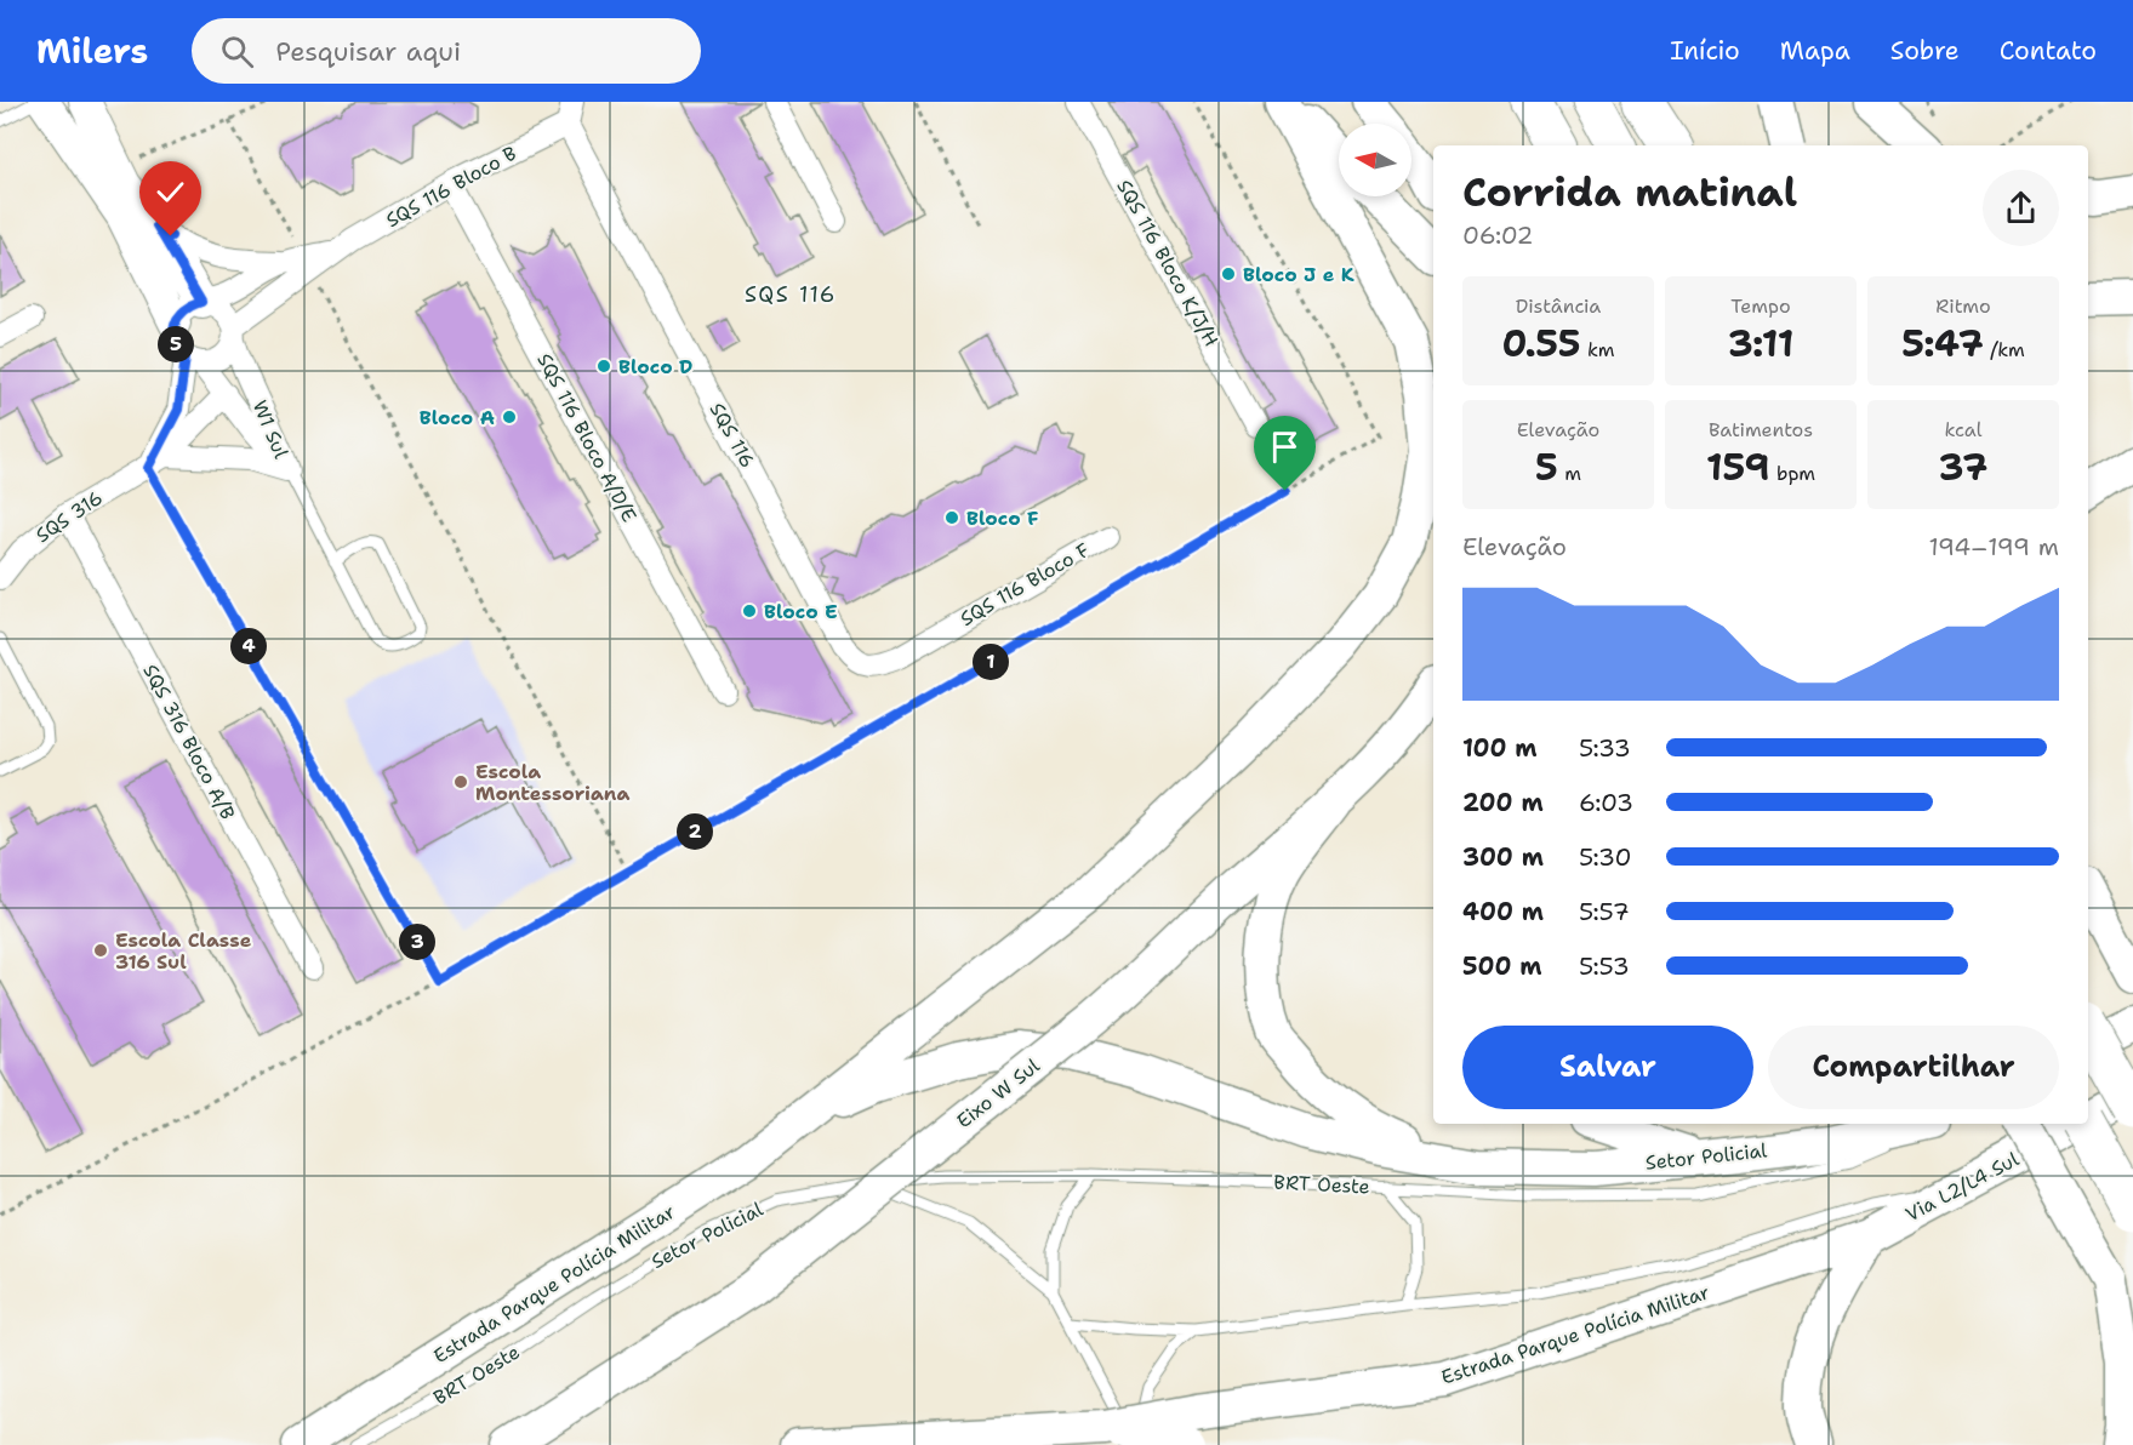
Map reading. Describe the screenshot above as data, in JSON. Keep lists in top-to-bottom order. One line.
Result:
{"streets":{"main road":["Eixo W Sul","Setor Policial","Via L2/L4 Sul","Estrada Parque Polícia Militar"],"street":["SQS 116 Bloco B","SQS 116 Bloco K/J/H","W1 Sul","SQS 116","SQS 116 Bloco A/D/E","SQS 316","SQS 116 Bloco F","SQS 316 Bloco A/B"],"lane":["BRT Oeste"]},"crossings":[["SQS 116 Bloco B","W1 Sul"],["SQS 116 Bloco B","SQS 116"],["SQS 116 Bloco B","SQS 116 Bloco A/D/E"],["W1 Sul","SQS 316"],["SQS 116","SQS 116 Bloco F"],["SQS 316","SQS 316 Bloco A/B"],["Setor Policial","BRT Oeste"],["Via L2/L4 Sul","Estrada Parque Polícia Militar"]],"districts":["SQS 116"],"places":["Bloco J e K","Bloco D","Bloco A","Bloco F","Bloco E","Escola Montessoriana","Escola Classe 316 Sul"],"north":"left","page":{"header":"Milers","search":"Pesquisar aqui","nav":["Início","Mapa","Sobre","Contato"],"heading":["Corrida matinal","06:02"],"stats":[["Distância","0.55 km"],["Tempo","3:11"],["Ritmo","5:47 /km"],["Elevação","5 m"],["Batimentos","159 bpm"],["kcal","37"]],"pins":["5","4","1","2","3"],"chart":["Elevação","194–199 m"],"list":[{"name":"100 m","note":"5:33"},{"name":"200 m","note":"6:03"},{"name":"300 m","note":"5:30"},{"name":"400 m","note":"5:57"},{"name":"500 m","note":"5:53"}],"buttons":["Salvar","Compartilhar"]}}
